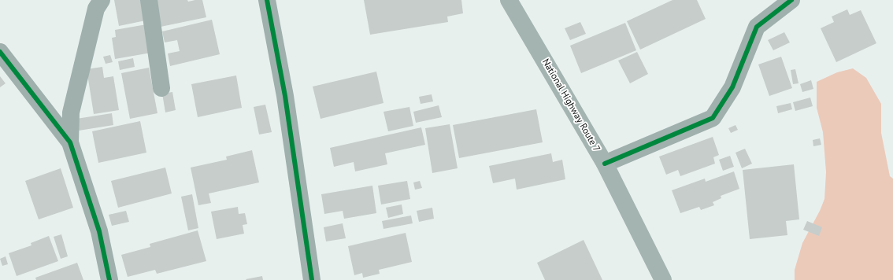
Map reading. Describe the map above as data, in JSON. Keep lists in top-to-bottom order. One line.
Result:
{"streets":{"highway":["National Highway Route 7"]}}
